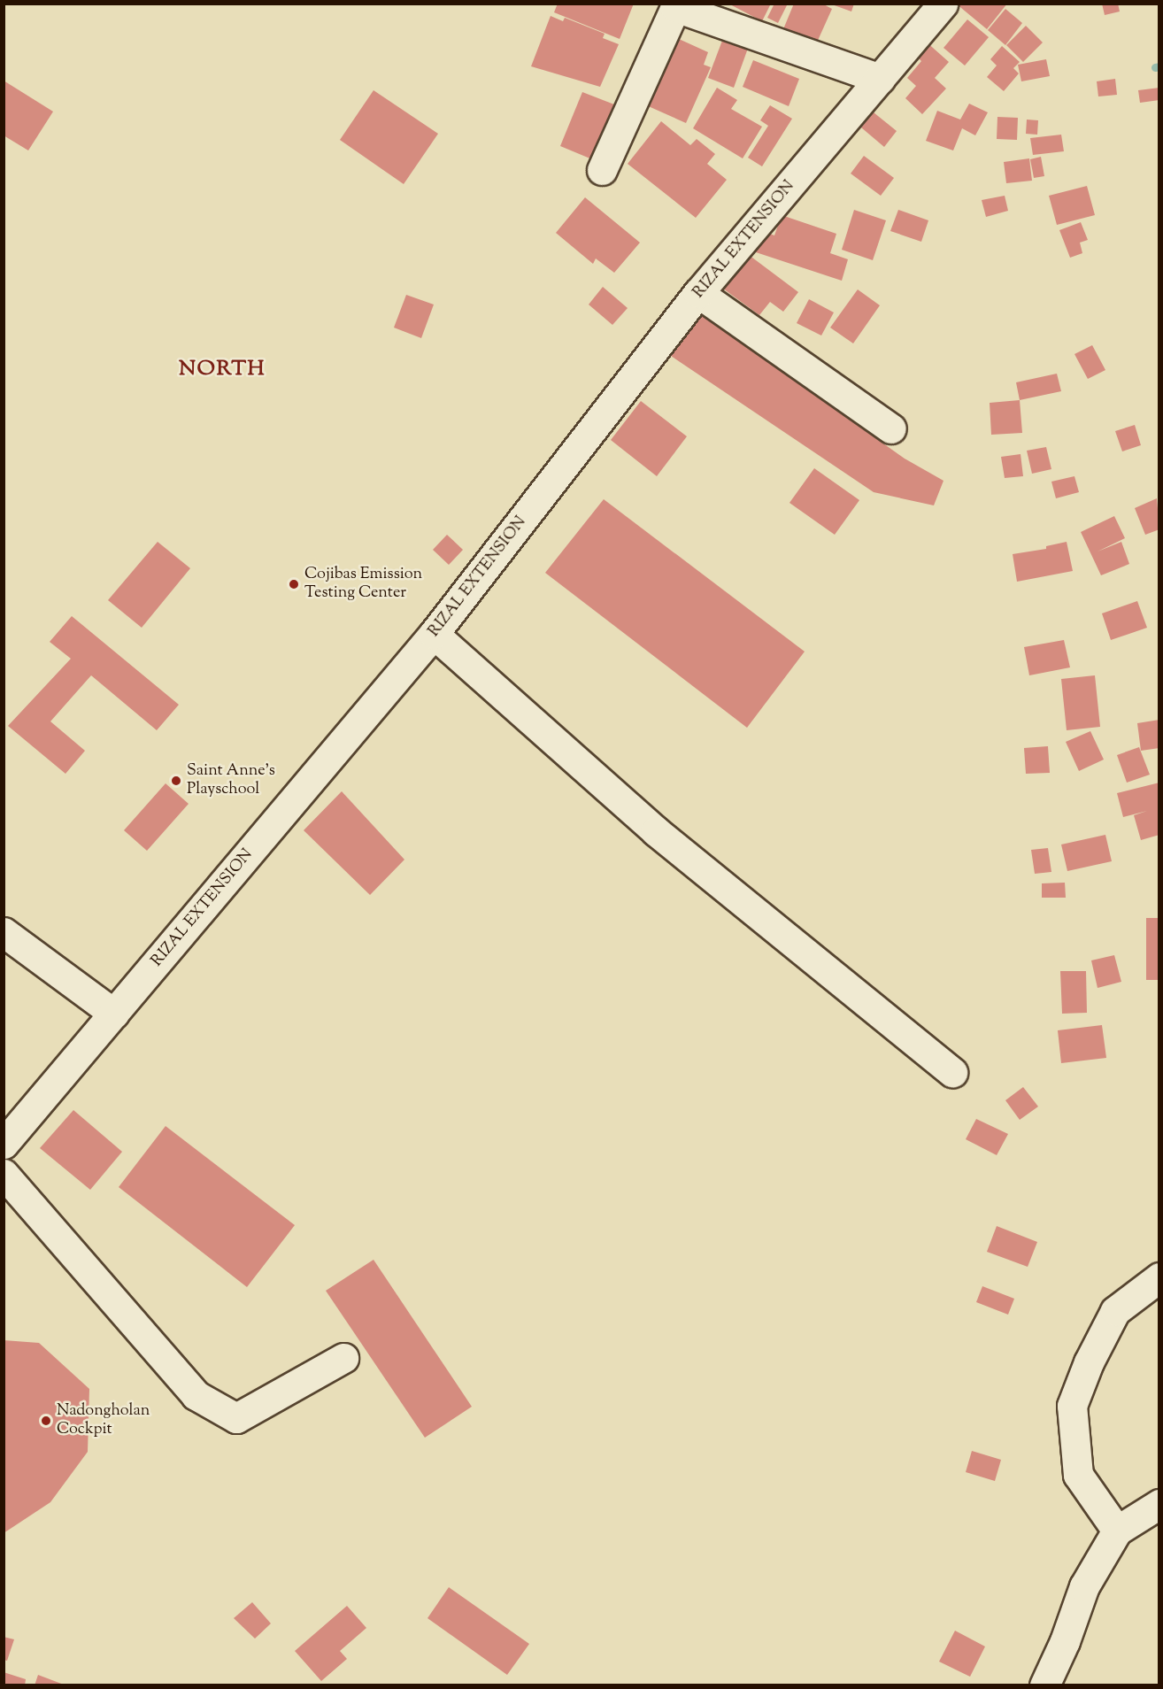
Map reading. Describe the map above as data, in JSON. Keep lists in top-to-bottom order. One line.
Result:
{"streets":{"street":["RIZAL EXTENSION"]},"districts":["NORTH"],"places":["Cojibas Emission Testing Center","Saint Anne's Playschool","Nadongholan Cockpit"]}
